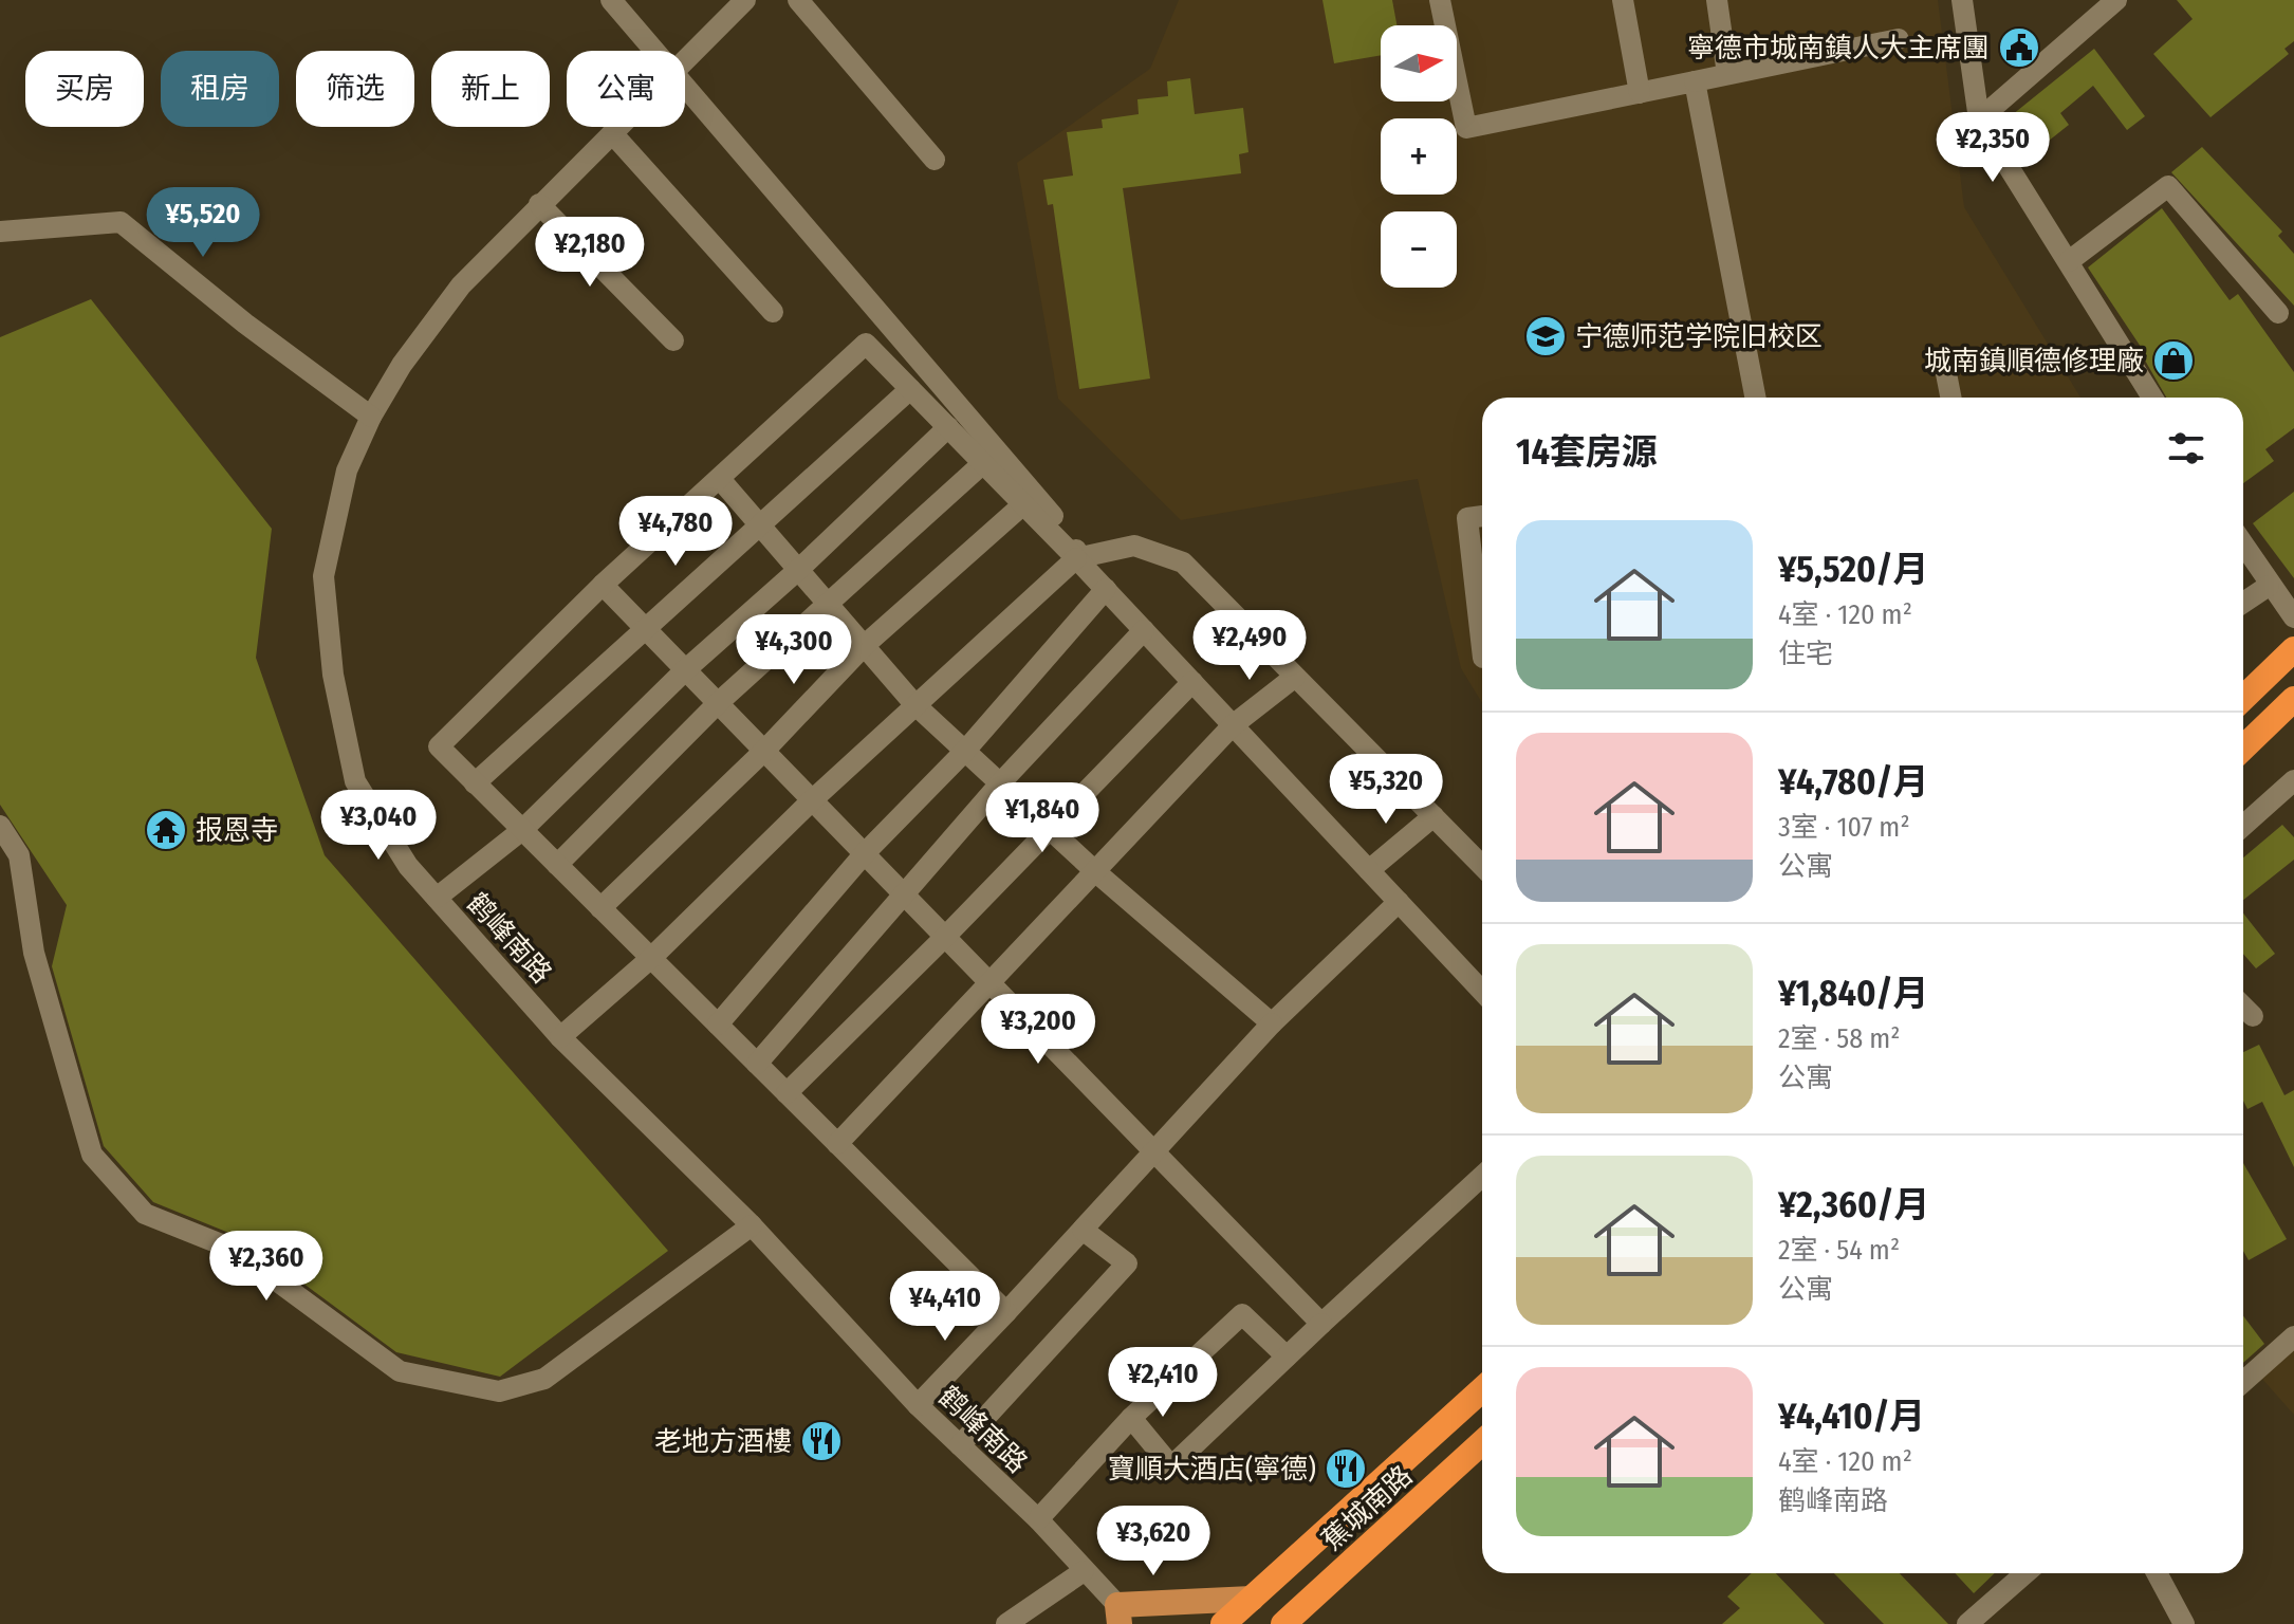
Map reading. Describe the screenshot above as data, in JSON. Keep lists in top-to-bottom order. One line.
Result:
{"streets":{"highway":["蕉城南路"],"street":["鹤峰南路"]},"places":{"public building":["寧德市城南鎮人大主席團"],"school or university":["宁德师范学院旧校区"],"shop":["城南鎮順德修理廠"],"temple":["报恩寺"],"restaurant":["老地方酒樓","寶順大酒店(寧德)"]},"north":"right","page":{"map_buttons":["+","−"],"chip":["买房","租房","筛选","新上","公寓"],"price":["¥2,350","¥5,520","¥2,180","¥4,780","¥2,490","¥4,300","¥5,320","¥1,840","¥3,040","¥3,200","¥2,360","¥4,410","¥2,410","¥3,620"],"heading":"14套房源","list":[{"name":"¥5,520/月","note":"4室 · 120 m² · 住宅"},{"name":"¥4,780/月","note":"3室 · 107 m² · 公寓"},{"name":"¥1,840/月","note":"2室 · 58 m² · 公寓"},{"name":"¥2,360/月","note":"2室 · 54 m² · 公寓"},{"name":"¥4,410/月","note":"4室 · 120 m² · 鹤峰南路"}]}}
